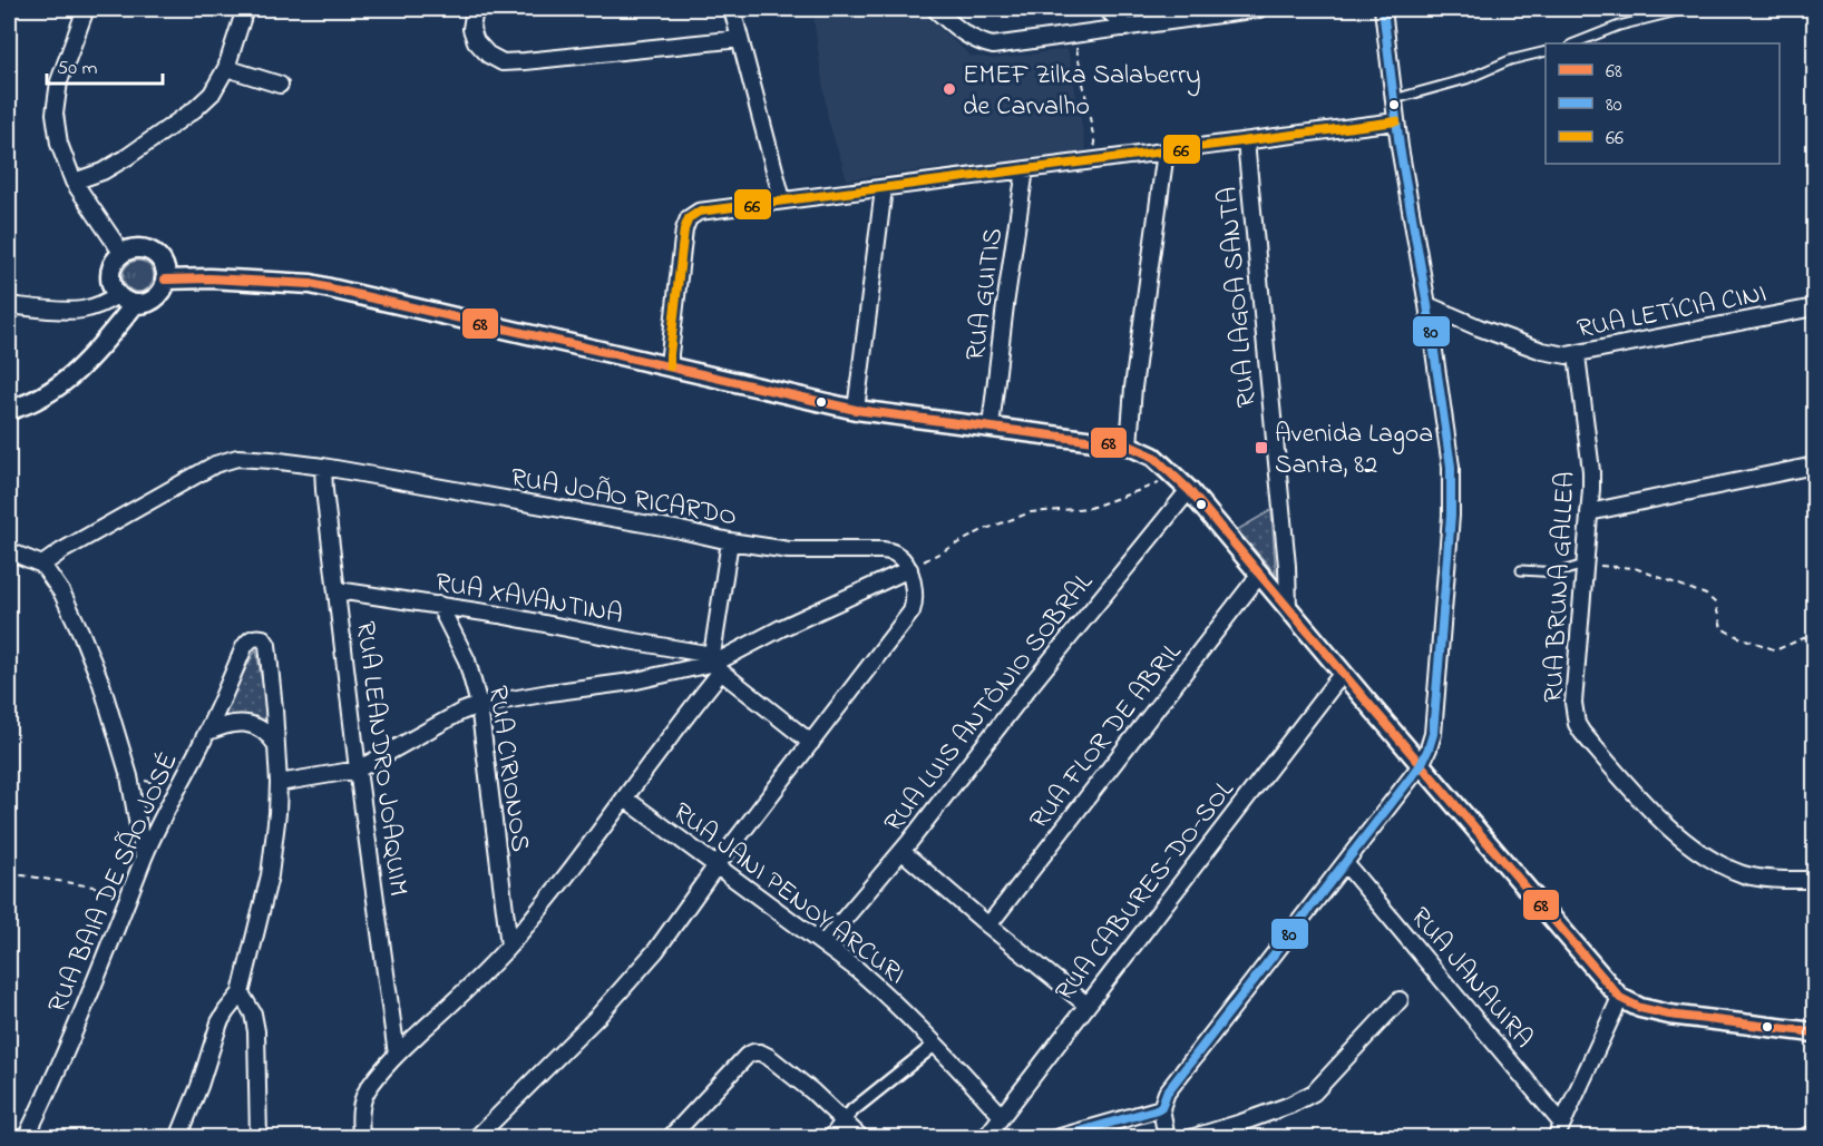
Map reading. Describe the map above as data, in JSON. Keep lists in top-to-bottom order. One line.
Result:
{"streets":{"street":["RUA GUITIS","RUA LAGOA SANTA","RUA LETÍCIA CINI","RUA JOÃO RICARDO","RUA BRUNA GALLEA","RUA XAVANTINA","RUA LUIS ANTÔNIO SOBRAL","RUA FLOR DE ABRIL","RUA LEANDRO JOAQUIM","RUA CIRIONOS","RUA BAIA DE SÃO JOSÉ","RUA CABURES-DO-SOL","RUA JANI PENOY ARCURI","RUA JANAUIRA"]},"crossings":[["RUA LETÍCIA CINI","RUA BRUNA GALLEA"],["RUA JOÃO RICARDO","RUA LEANDRO JOAQUIM"],["RUA XAVANTINA","RUA LEANDRO JOAQUIM"],["RUA XAVANTINA","RUA CIRIONOS"],["RUA LUIS ANTÔNIO SOBRAL","RUA JANI PENOY ARCURI"],["RUA CABURES-DO-SOL","RUA JANI PENOY ARCURI"]],"places":{"other":["EMEF Zilka Salaberry de Carvalho"],"transit":["Avenida Lagoa Santa, 82"]},"lines":["transit line 80","transit line 66","transit line 68"],"legend":["68","80","66"],"scale_bar":"50 m"}
